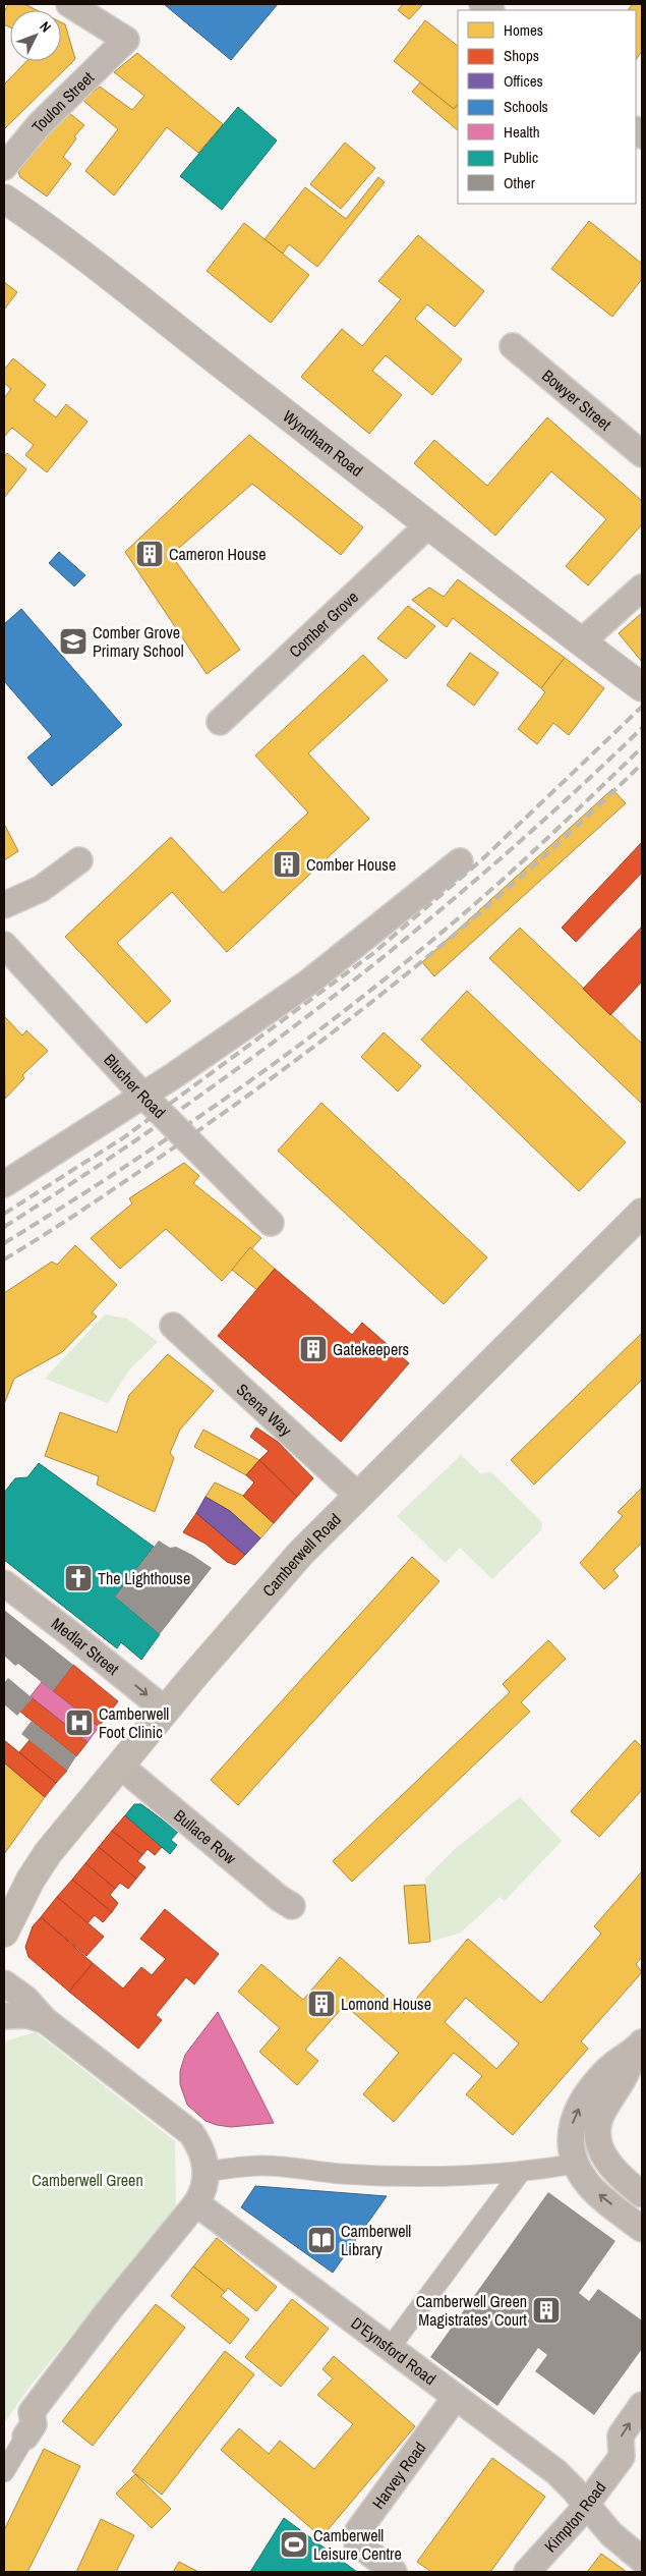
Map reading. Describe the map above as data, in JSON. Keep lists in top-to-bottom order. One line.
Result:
{"streets":{"main road":["Camberwell Road"],"street":["Toulon Street","Bowyer Street","Wyndham Road","Comber Grove","Blucher Road","Scena Way","Medlar Street","Bullace Row","D'Eynsford Road","Harvey Road","Kimpton Road"]},"crossings":[["Wyndham Road","Comber Grove"],["Scena Way","Camberwell Road"],["Camberwell Road","Medlar Street"],["Camberwell Road","Bullace Row"],["D'Eynsford Road","Harvey Road"],["D'Eynsford Road","Kimpton Road"]],"one_way":["Medlar Street"],"parks":["Camberwell Green"],"places":{"building":["Cameron House","Comber House","Gatekeepers","Lomond House","Camberwell Green Magistrates' Court"],"school or university":["Comber Grove Primary School"],"church":["The Lighthouse"],"hospital":["Camberwell Foot Clinic"],"library":["Camberwell Library"],"sports":["Camberwell Leisure Centre"]},"legend":["Homes","Shops","Offices","Schools","Health","Public","Other"],"north":"top right"}
